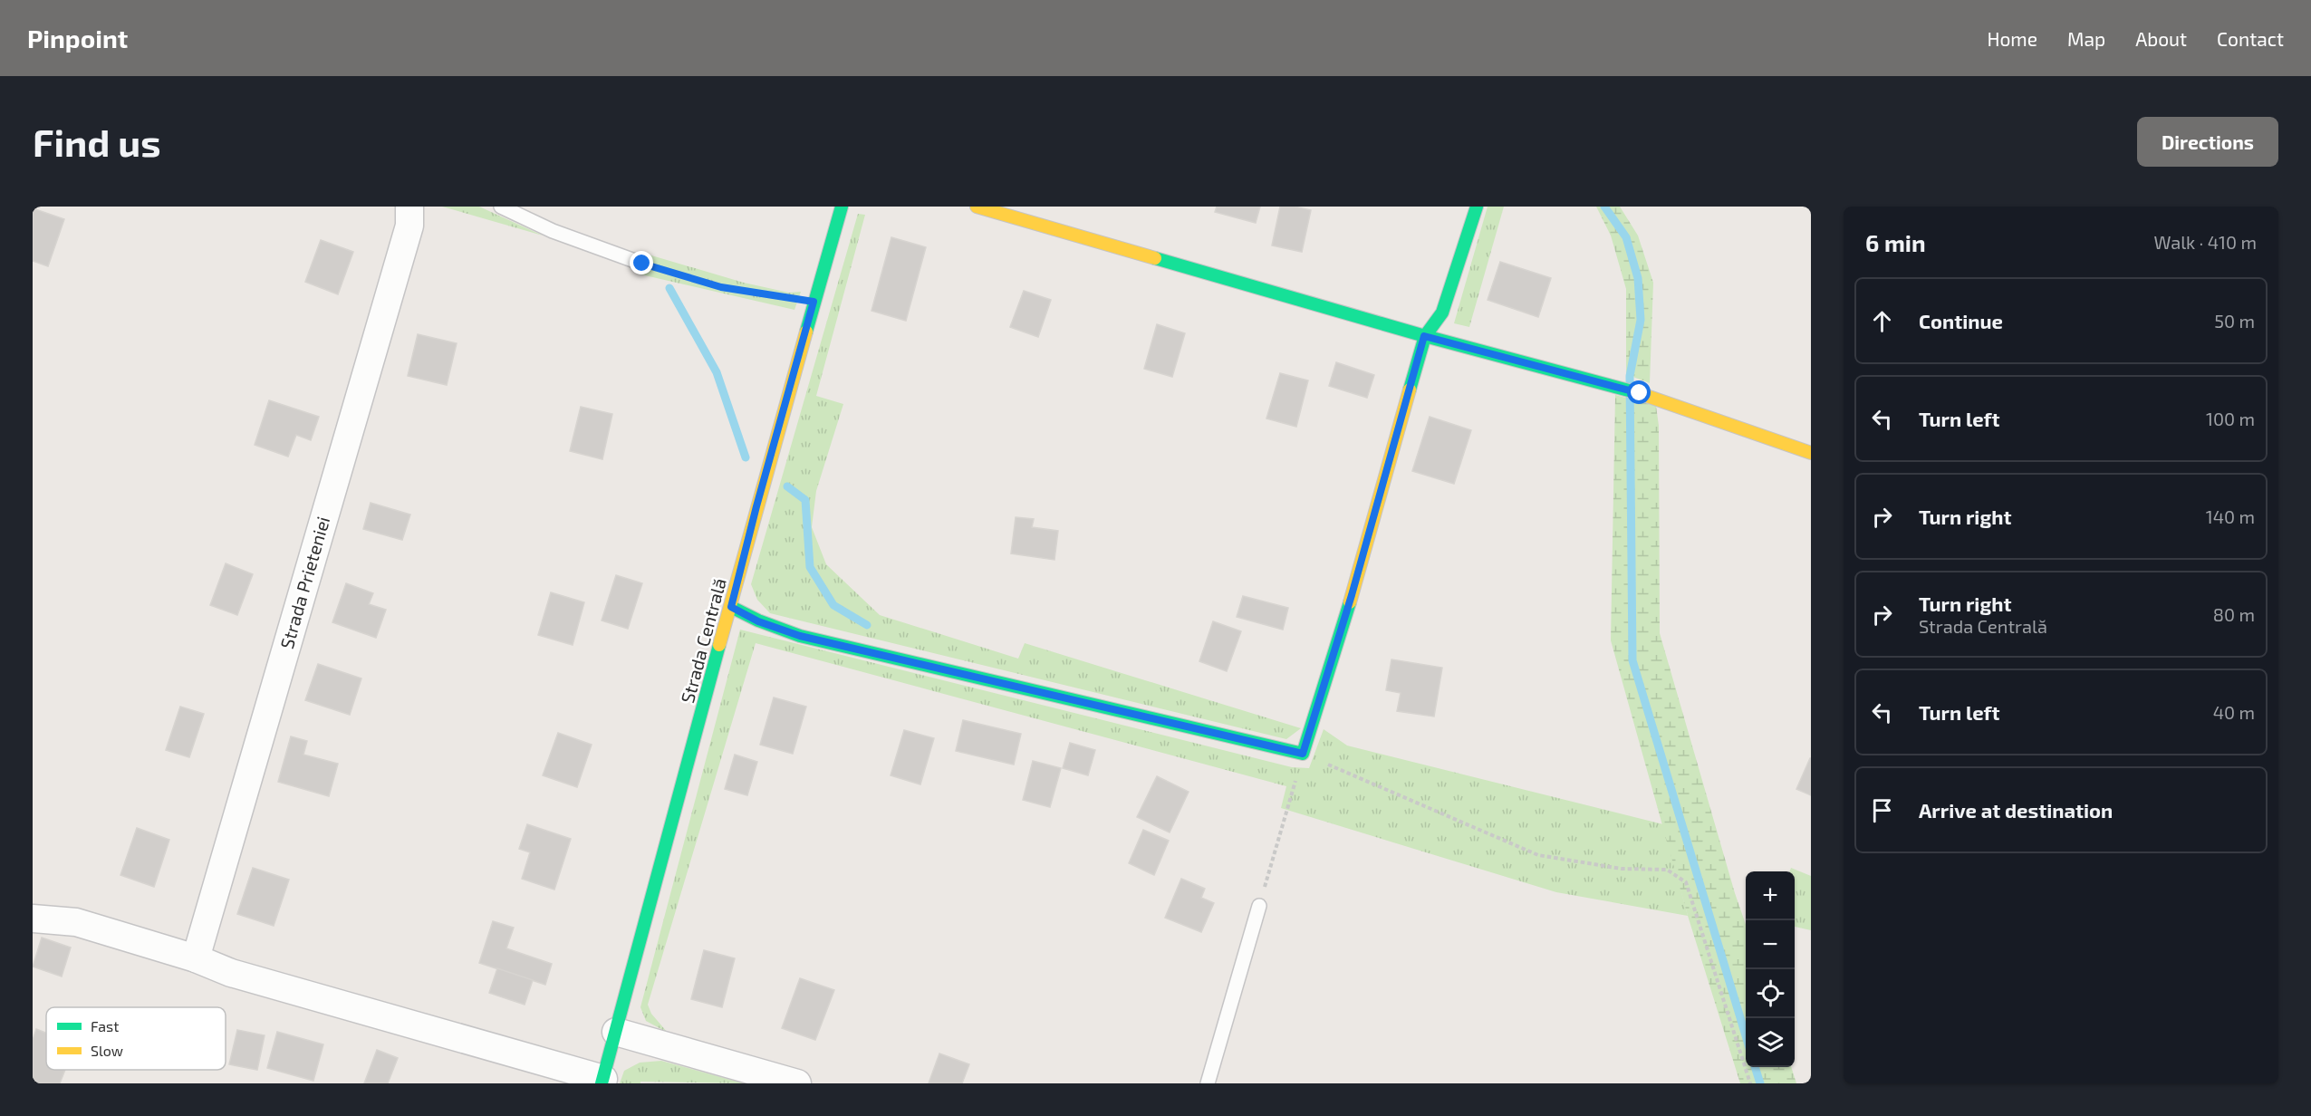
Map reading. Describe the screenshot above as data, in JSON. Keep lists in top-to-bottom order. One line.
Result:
{"streets":{"street":["Strada Prieteniei","Strada Centrală"]},"legend":["Fast","Slow"],"page":{"header":"Pinpoint","nav":["Home","Map","About","Contact"],"buttons":"Directions","title":"Find us","heading":["6 min","Walk · 410 m"],"list":[["Continue","50 m"],["Turn left","100 m"],["Turn right","140 m"],["Turn right","Strada Centrală","80 m"],["Turn left","40 m"],"Arrive at destination"],"map_buttons":["+","−"]}}
